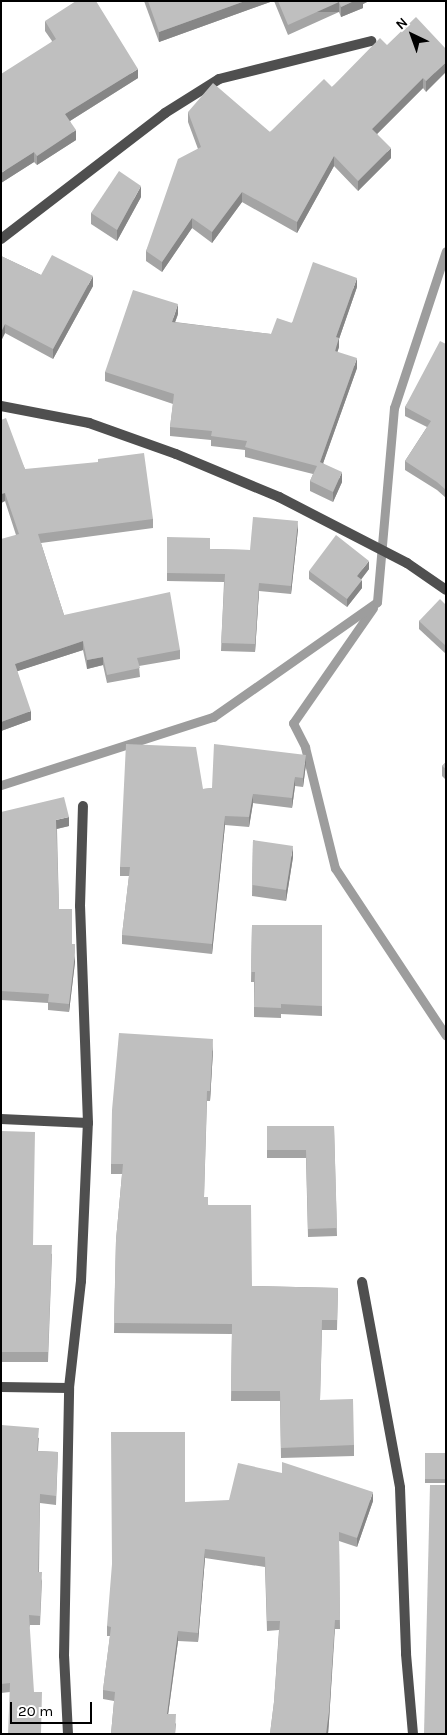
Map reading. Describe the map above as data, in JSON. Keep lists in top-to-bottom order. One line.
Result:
{"scale_bar":"20 m","north":"top left"}
